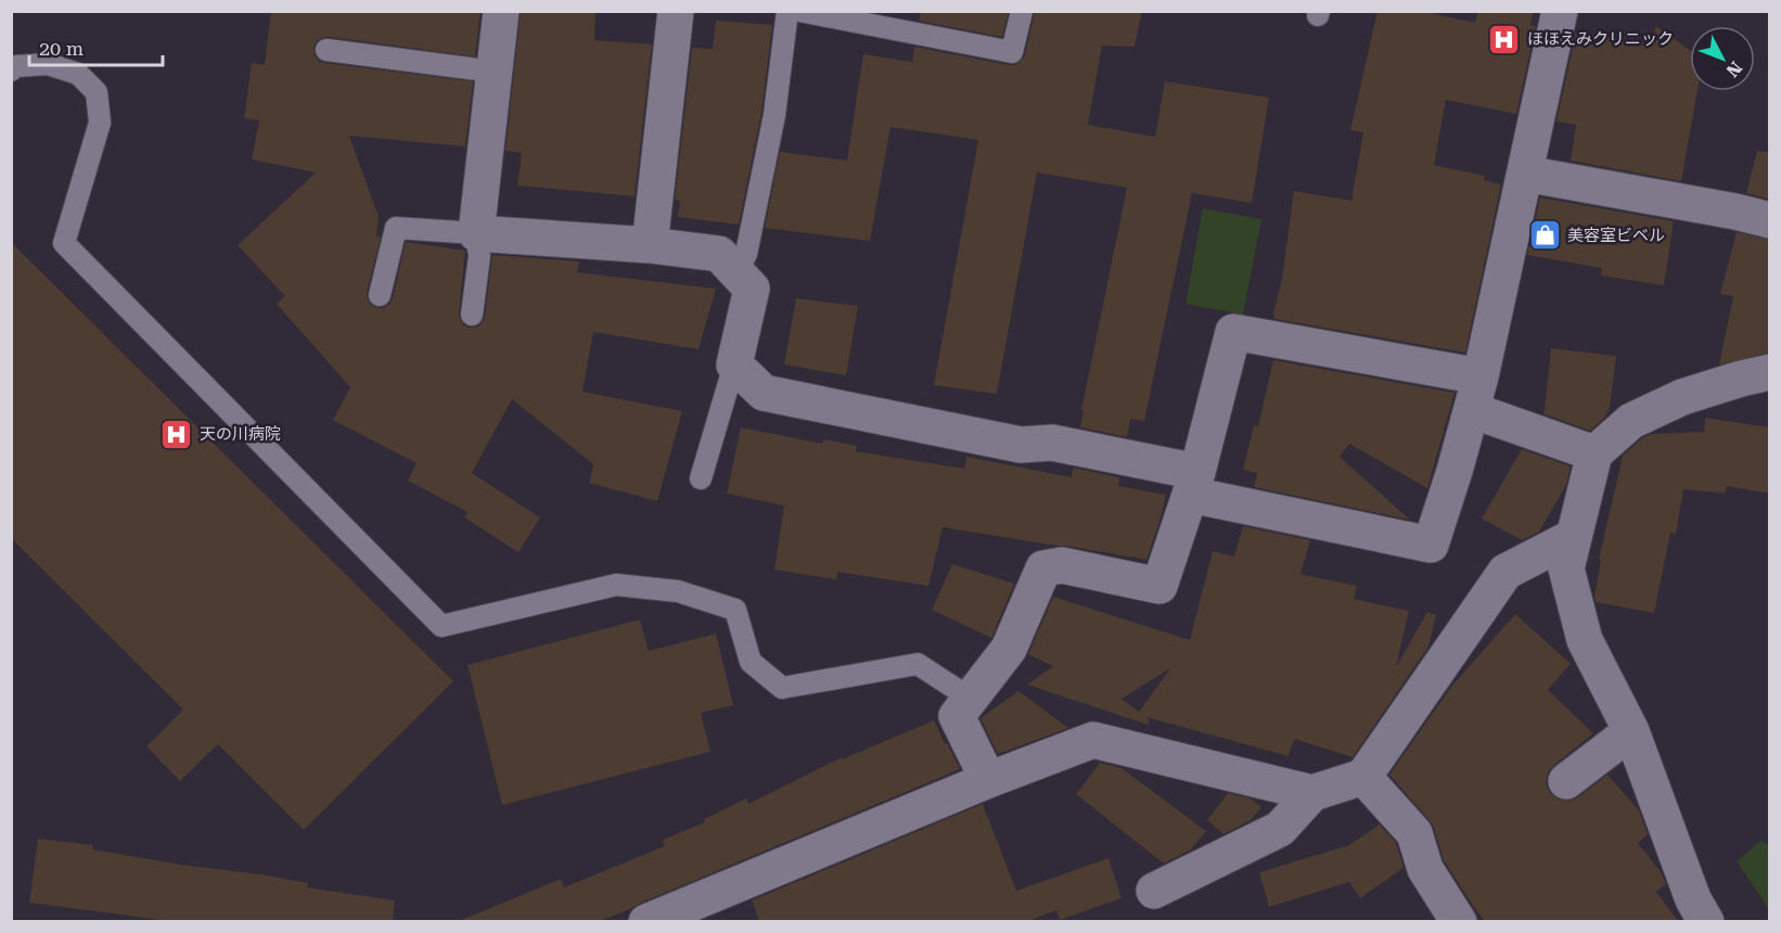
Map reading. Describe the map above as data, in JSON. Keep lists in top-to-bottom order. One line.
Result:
{"places":{"hospital":["ほほえみクリニック","天の川病院"],"shop":["美容室ビベル"]},"scale_bar":"20 m","north":"bottom right"}
